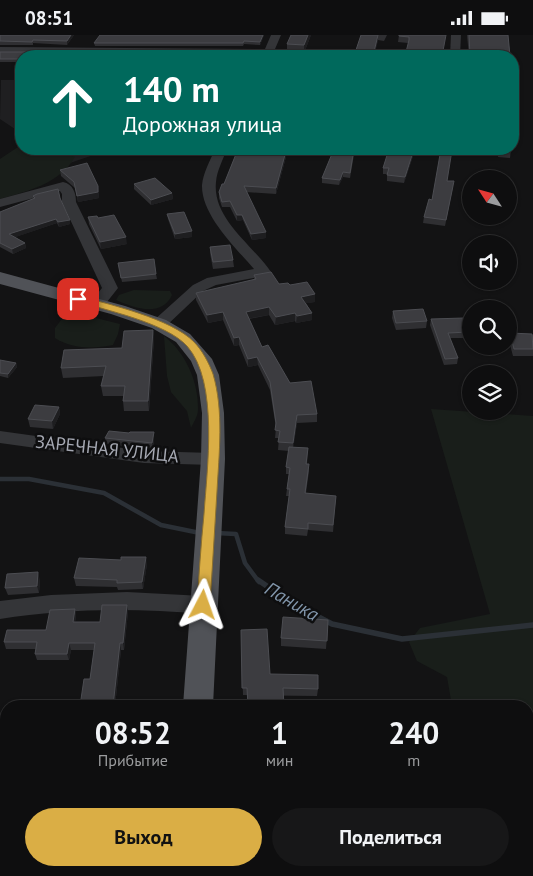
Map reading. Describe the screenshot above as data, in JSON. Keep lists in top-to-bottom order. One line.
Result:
{"streets":{"street":["ЗАРЕЧНАЯ УЛИЦА"]},"water":["Паника"],"north":"top left","page":{"status":"08:51","turn":["140 m","Дорожная улица"],"eta":["08:52","Прибытие","1","мин","240","m"],"buttons":["Выход","Поделиться"]}}
